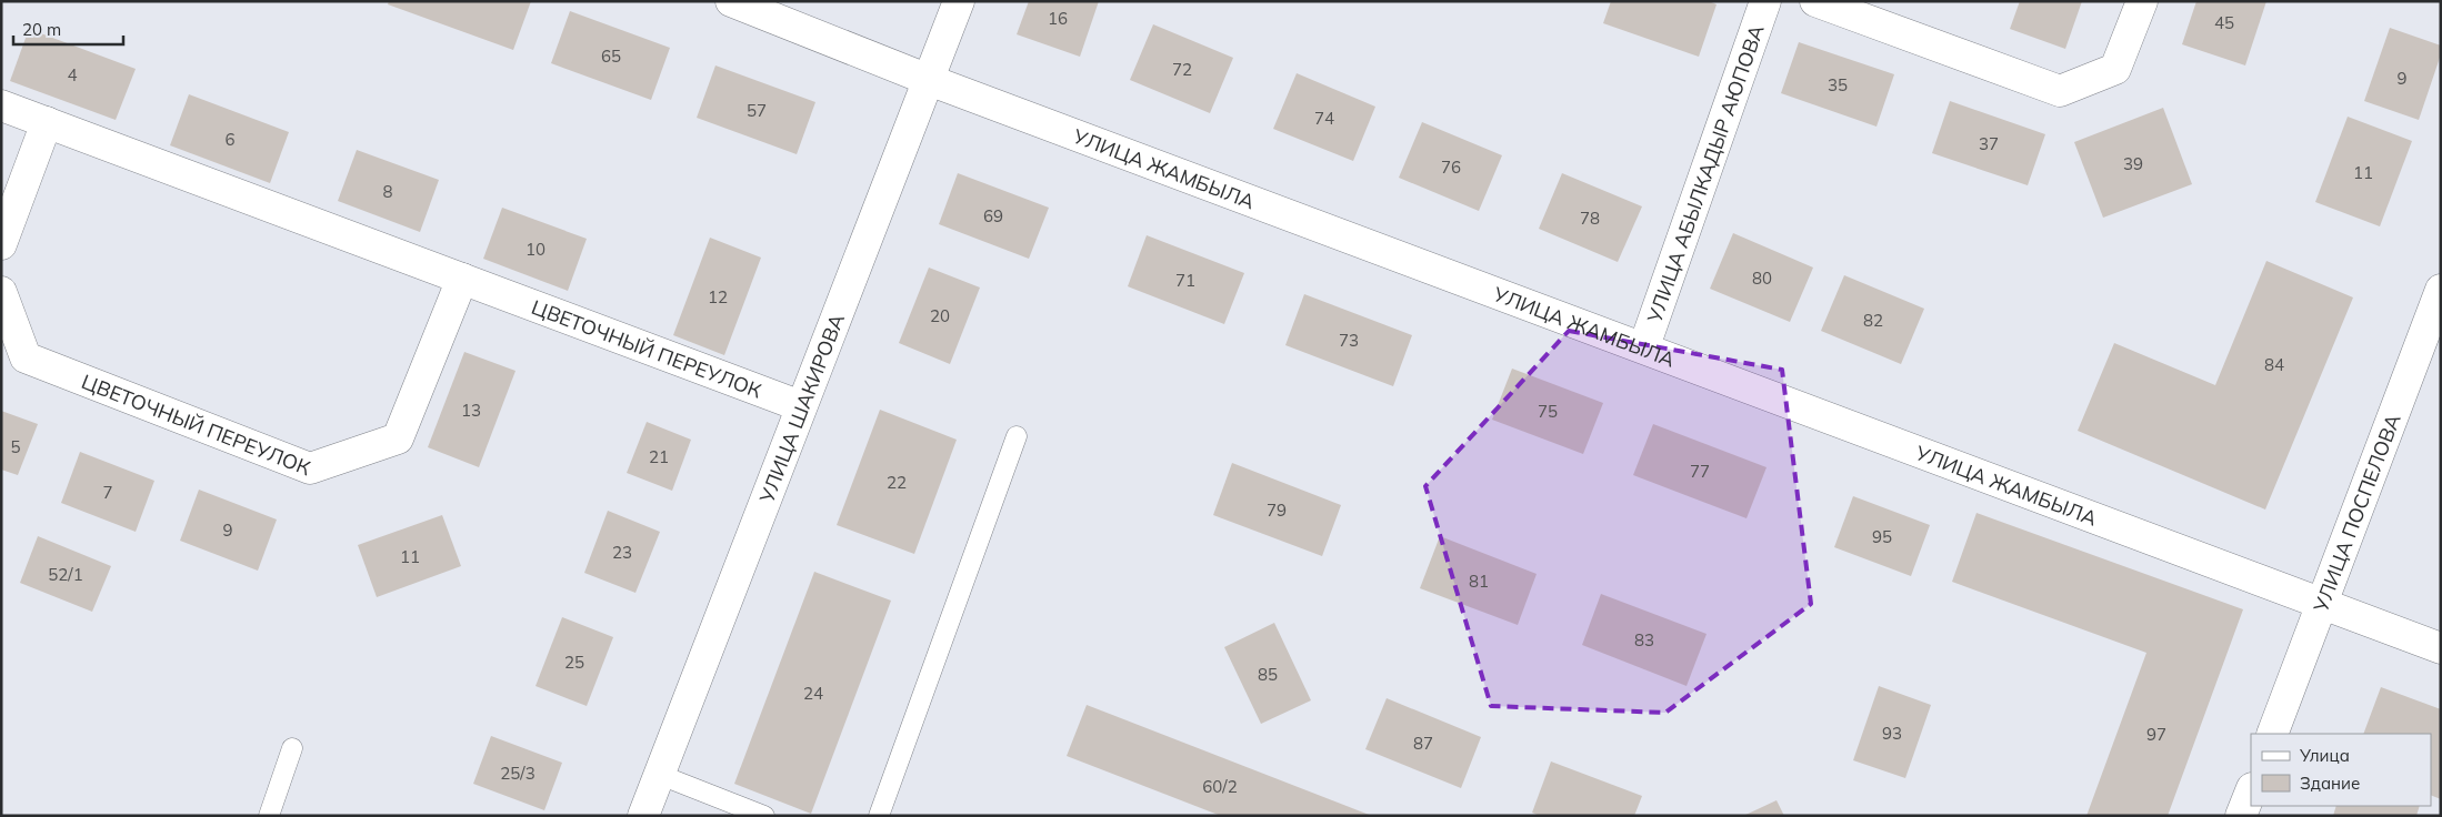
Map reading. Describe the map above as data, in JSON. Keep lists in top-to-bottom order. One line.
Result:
{"streets":{"street":["УЛИЦА ЖАМБЫЛА","УЛИЦА АБЫЛКАДЫР АЮПОВА","ЦВЕТОЧНЫЙ ПЕРЕУЛОК","УЛИЦА ШАКИРОВА","УЛИЦА ПОСПЕЛОВА"]},"crossings":[["УЛИЦА ЖАМБЫЛА","УЛИЦА АБЫЛКАДЫР АЮПОВА"],["УЛИЦА ЖАМБЫЛА","УЛИЦА ШАКИРОВА"],["УЛИЦА ЖАМБЫЛА","УЛИЦА ПОСПЕЛОВА"],["ЦВЕТОЧНЫЙ ПЕРЕУЛОК","УЛИЦА ШАКИРОВА"]],"house_numbers":["16","45","65","72","4","9","35","57","74","6","37","39","76","11","8","69","78","10","80","71","12","20","82","73","84","13","75","5","21","77","22","7","79","9","95","23","11","52/1","81","83","25","85","24","93","97","87","25/3","60/2"],"legend":["Улица","Здание"],"scale_bar":"20 m"}
